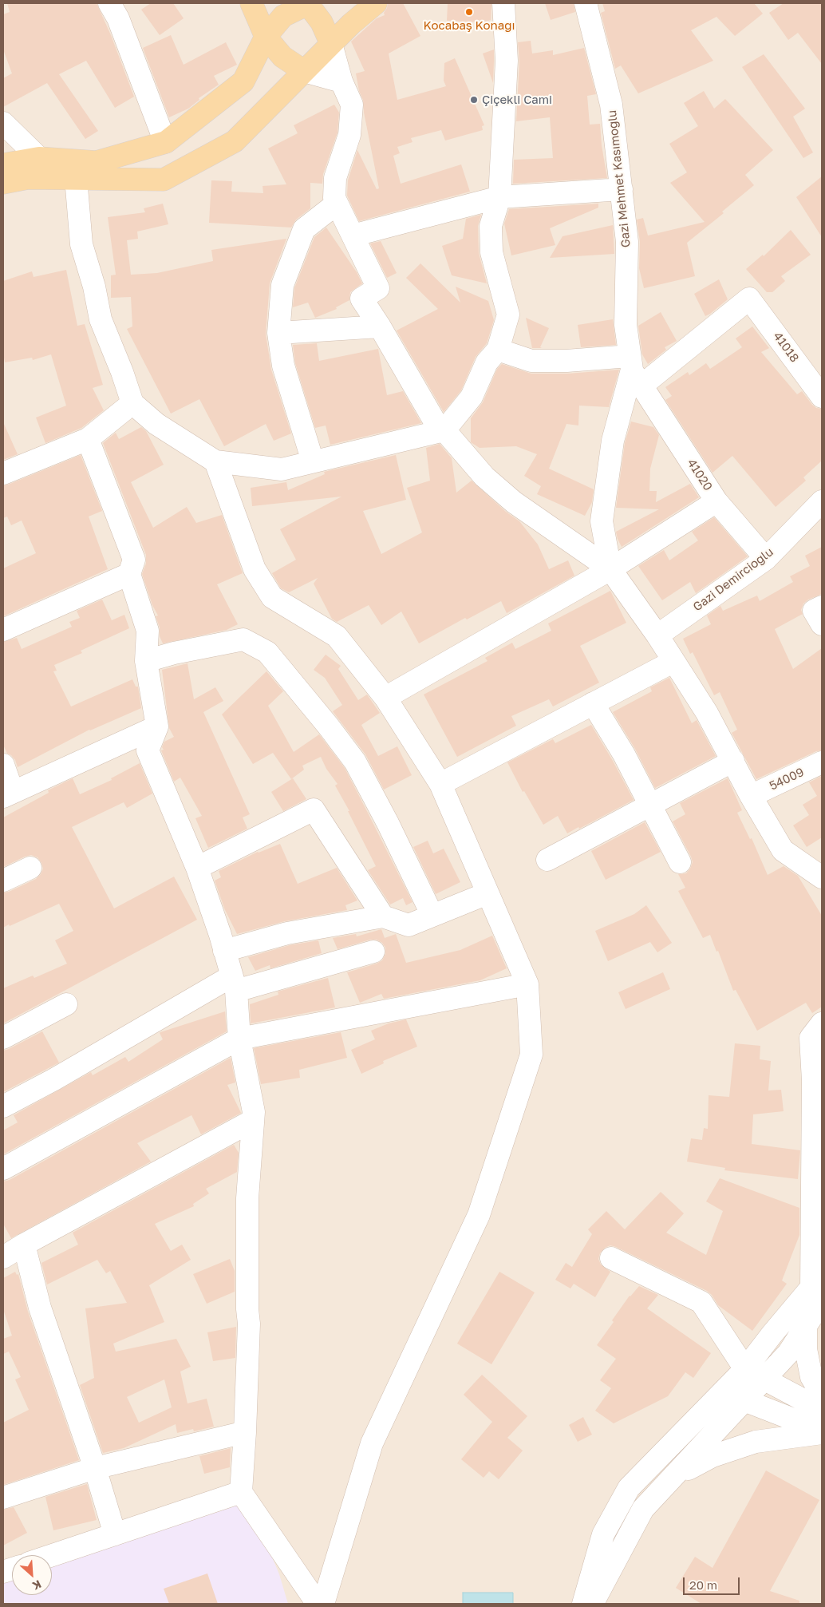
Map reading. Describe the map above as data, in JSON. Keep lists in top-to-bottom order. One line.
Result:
{"streets":{"street":["Gazi Mehmet Kasımoğlu","41018","41020","Gazi Demircioğlu","54009"]},"crossings":[["Gazi Mehmet Kasımoğlu","41018"],["Gazi Mehmet Kasımoğlu","41020"],["41018","41020"],["41020","Gazi Demircioğlu"]],"places":["Kocabaş Konağı","Çiçekli Cami"],"scale_bar":"20 m","north":"bottom right"}
